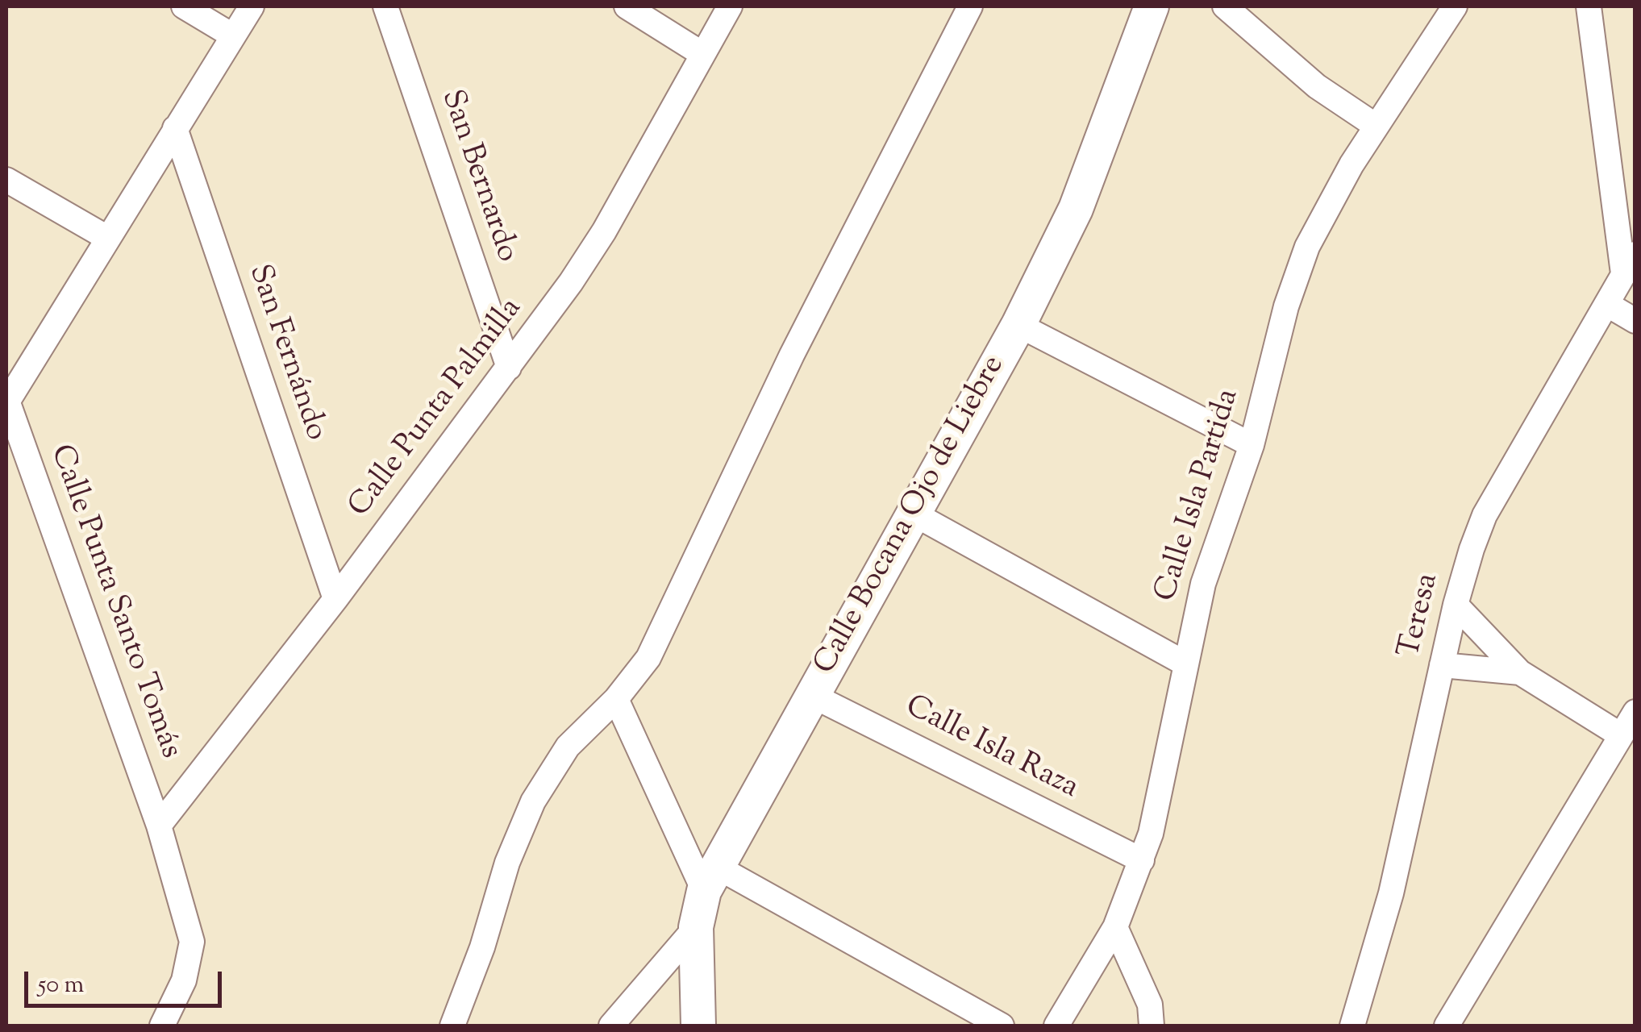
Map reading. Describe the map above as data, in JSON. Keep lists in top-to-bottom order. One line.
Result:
{"streets":{"street":["San Bernardo","San Fernándo","Calle Punta Palmilla","Calle Isla Partida","Calle Bocana Ojo de Liebre","Calle Punta Santo Tomás","Teresa","Calle Isla Raza"]},"crossings":[["San Bernardo","Calle Punta Palmilla"],["San Fernándo","Calle Punta Palmilla"],["Calle Punta Palmilla","Calle Punta Santo Tomás"],["Calle Isla Partida","Calle Isla Raza"],["Calle Bocana Ojo de Liebre","Calle Isla Raza"]],"scale_bar":"50 m"}
